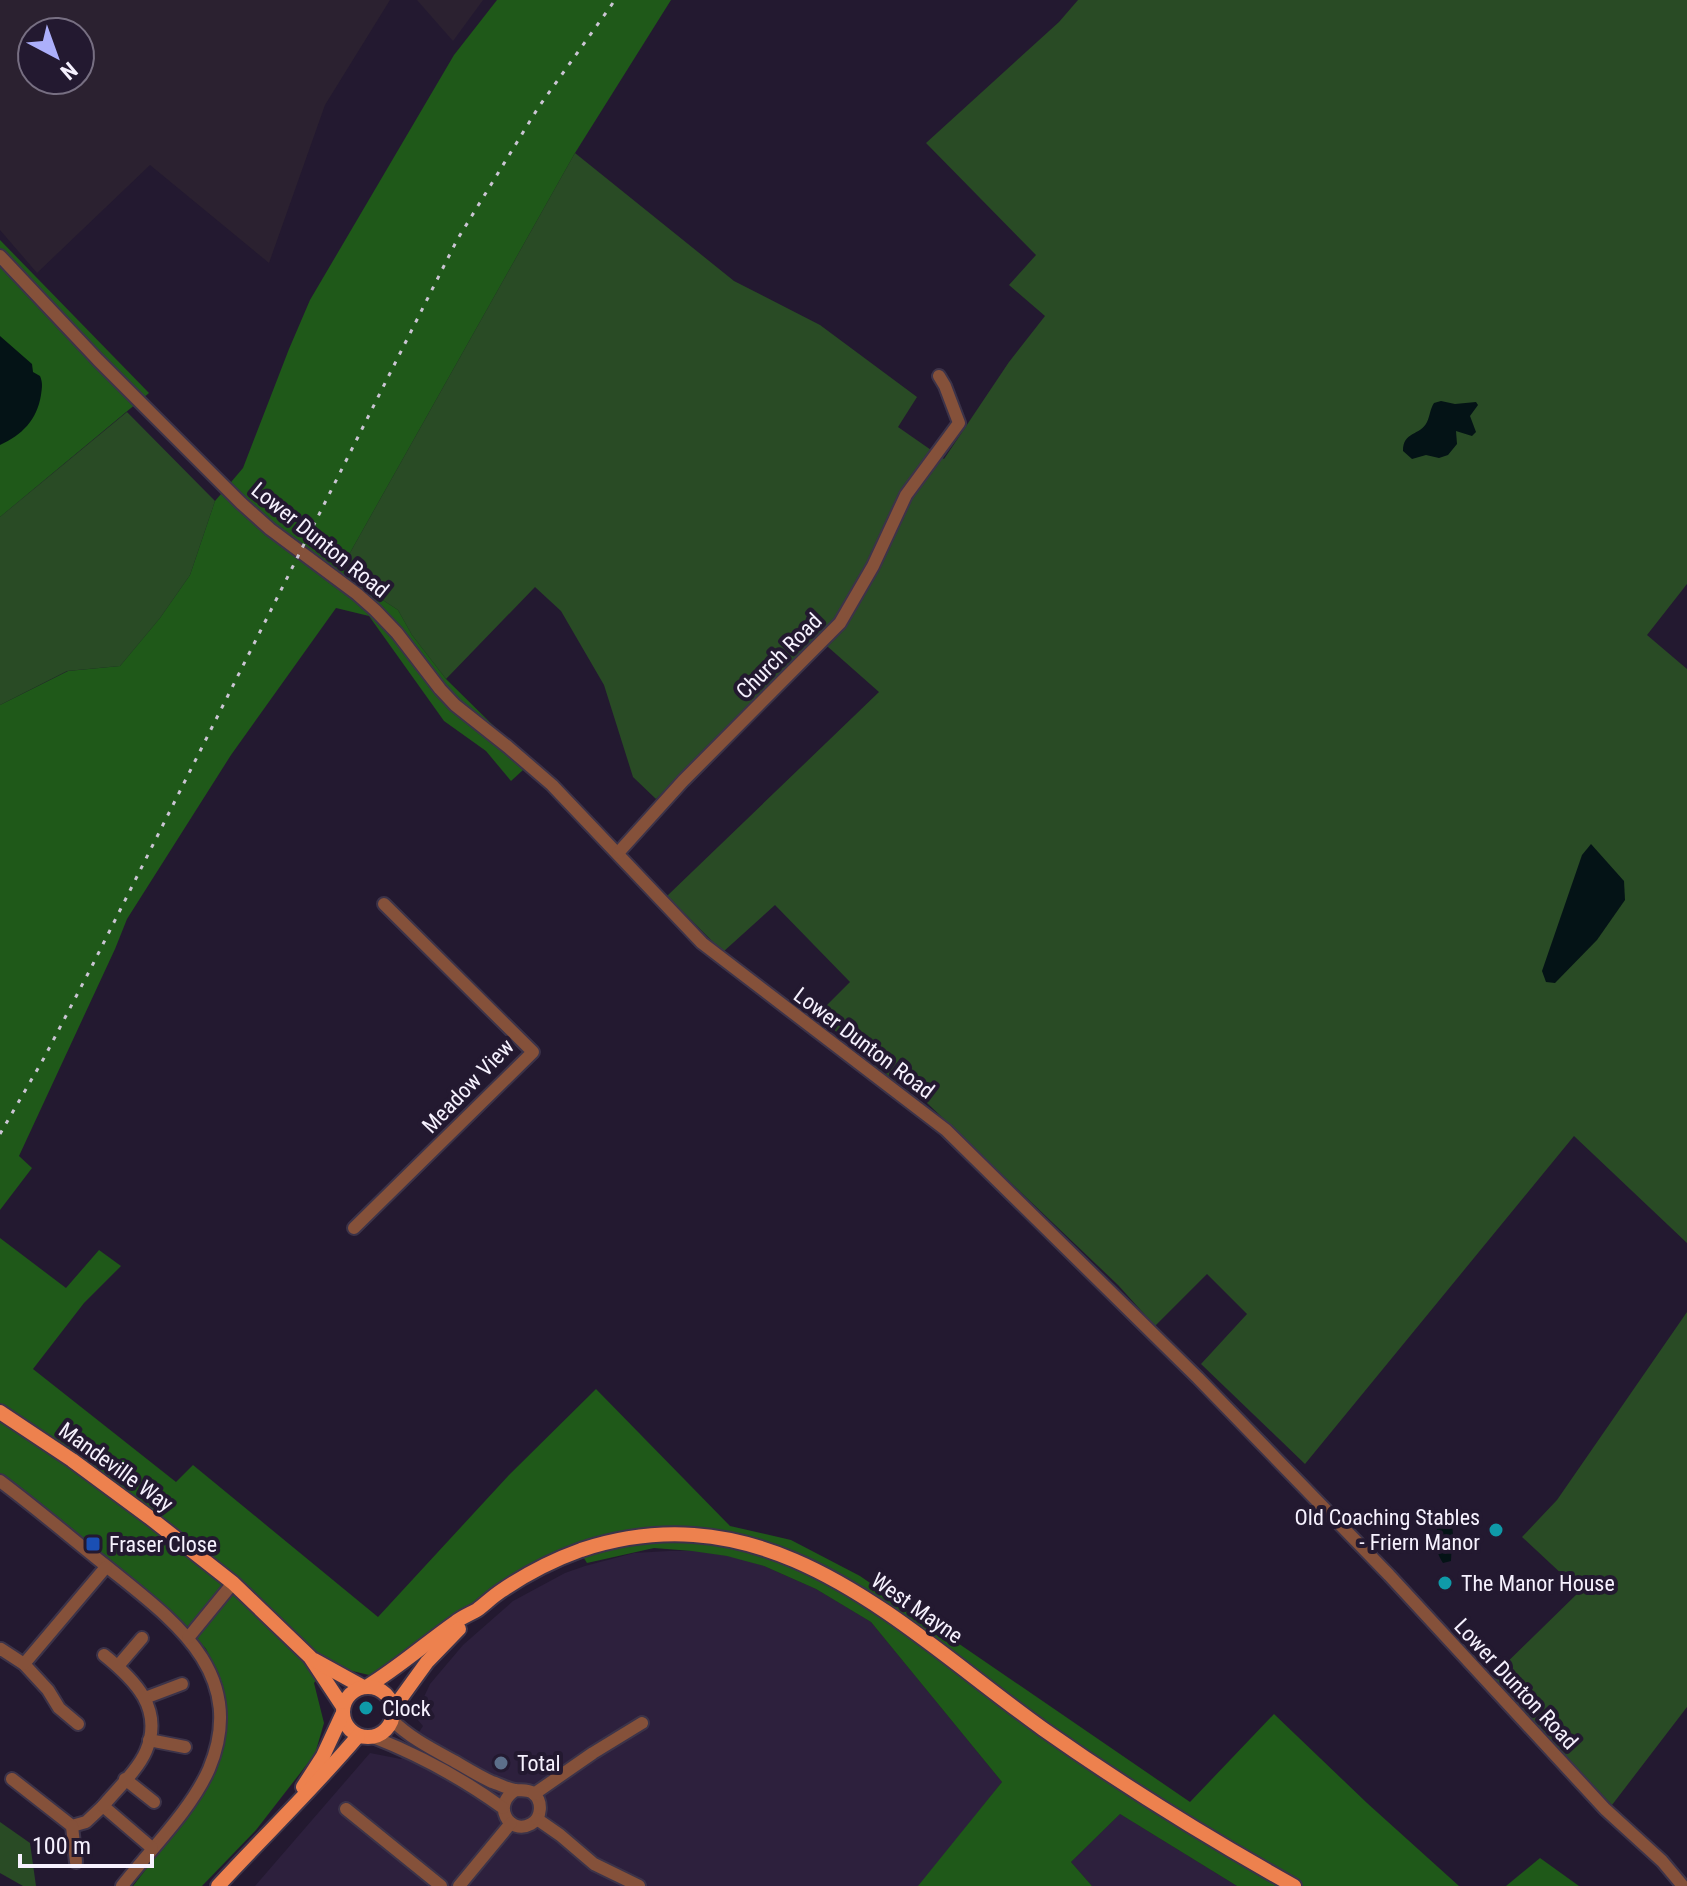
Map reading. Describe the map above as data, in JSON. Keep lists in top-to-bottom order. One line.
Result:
{"streets":{"main road":["Mandeville Way","West Mayne"],"street":["Lower Dunton Road","Church Road","Meadow View"]},"crossings":[["Lower Dunton Road","Church Road"],["Mandeville Way","West Mayne"]],"places":{"other":["Old Coaching Stables - Friern Manor","The Manor House","Clock","Total"],"transit":["Fraser Close"]},"scale_bar":"100 m","north":"bottom right"}
